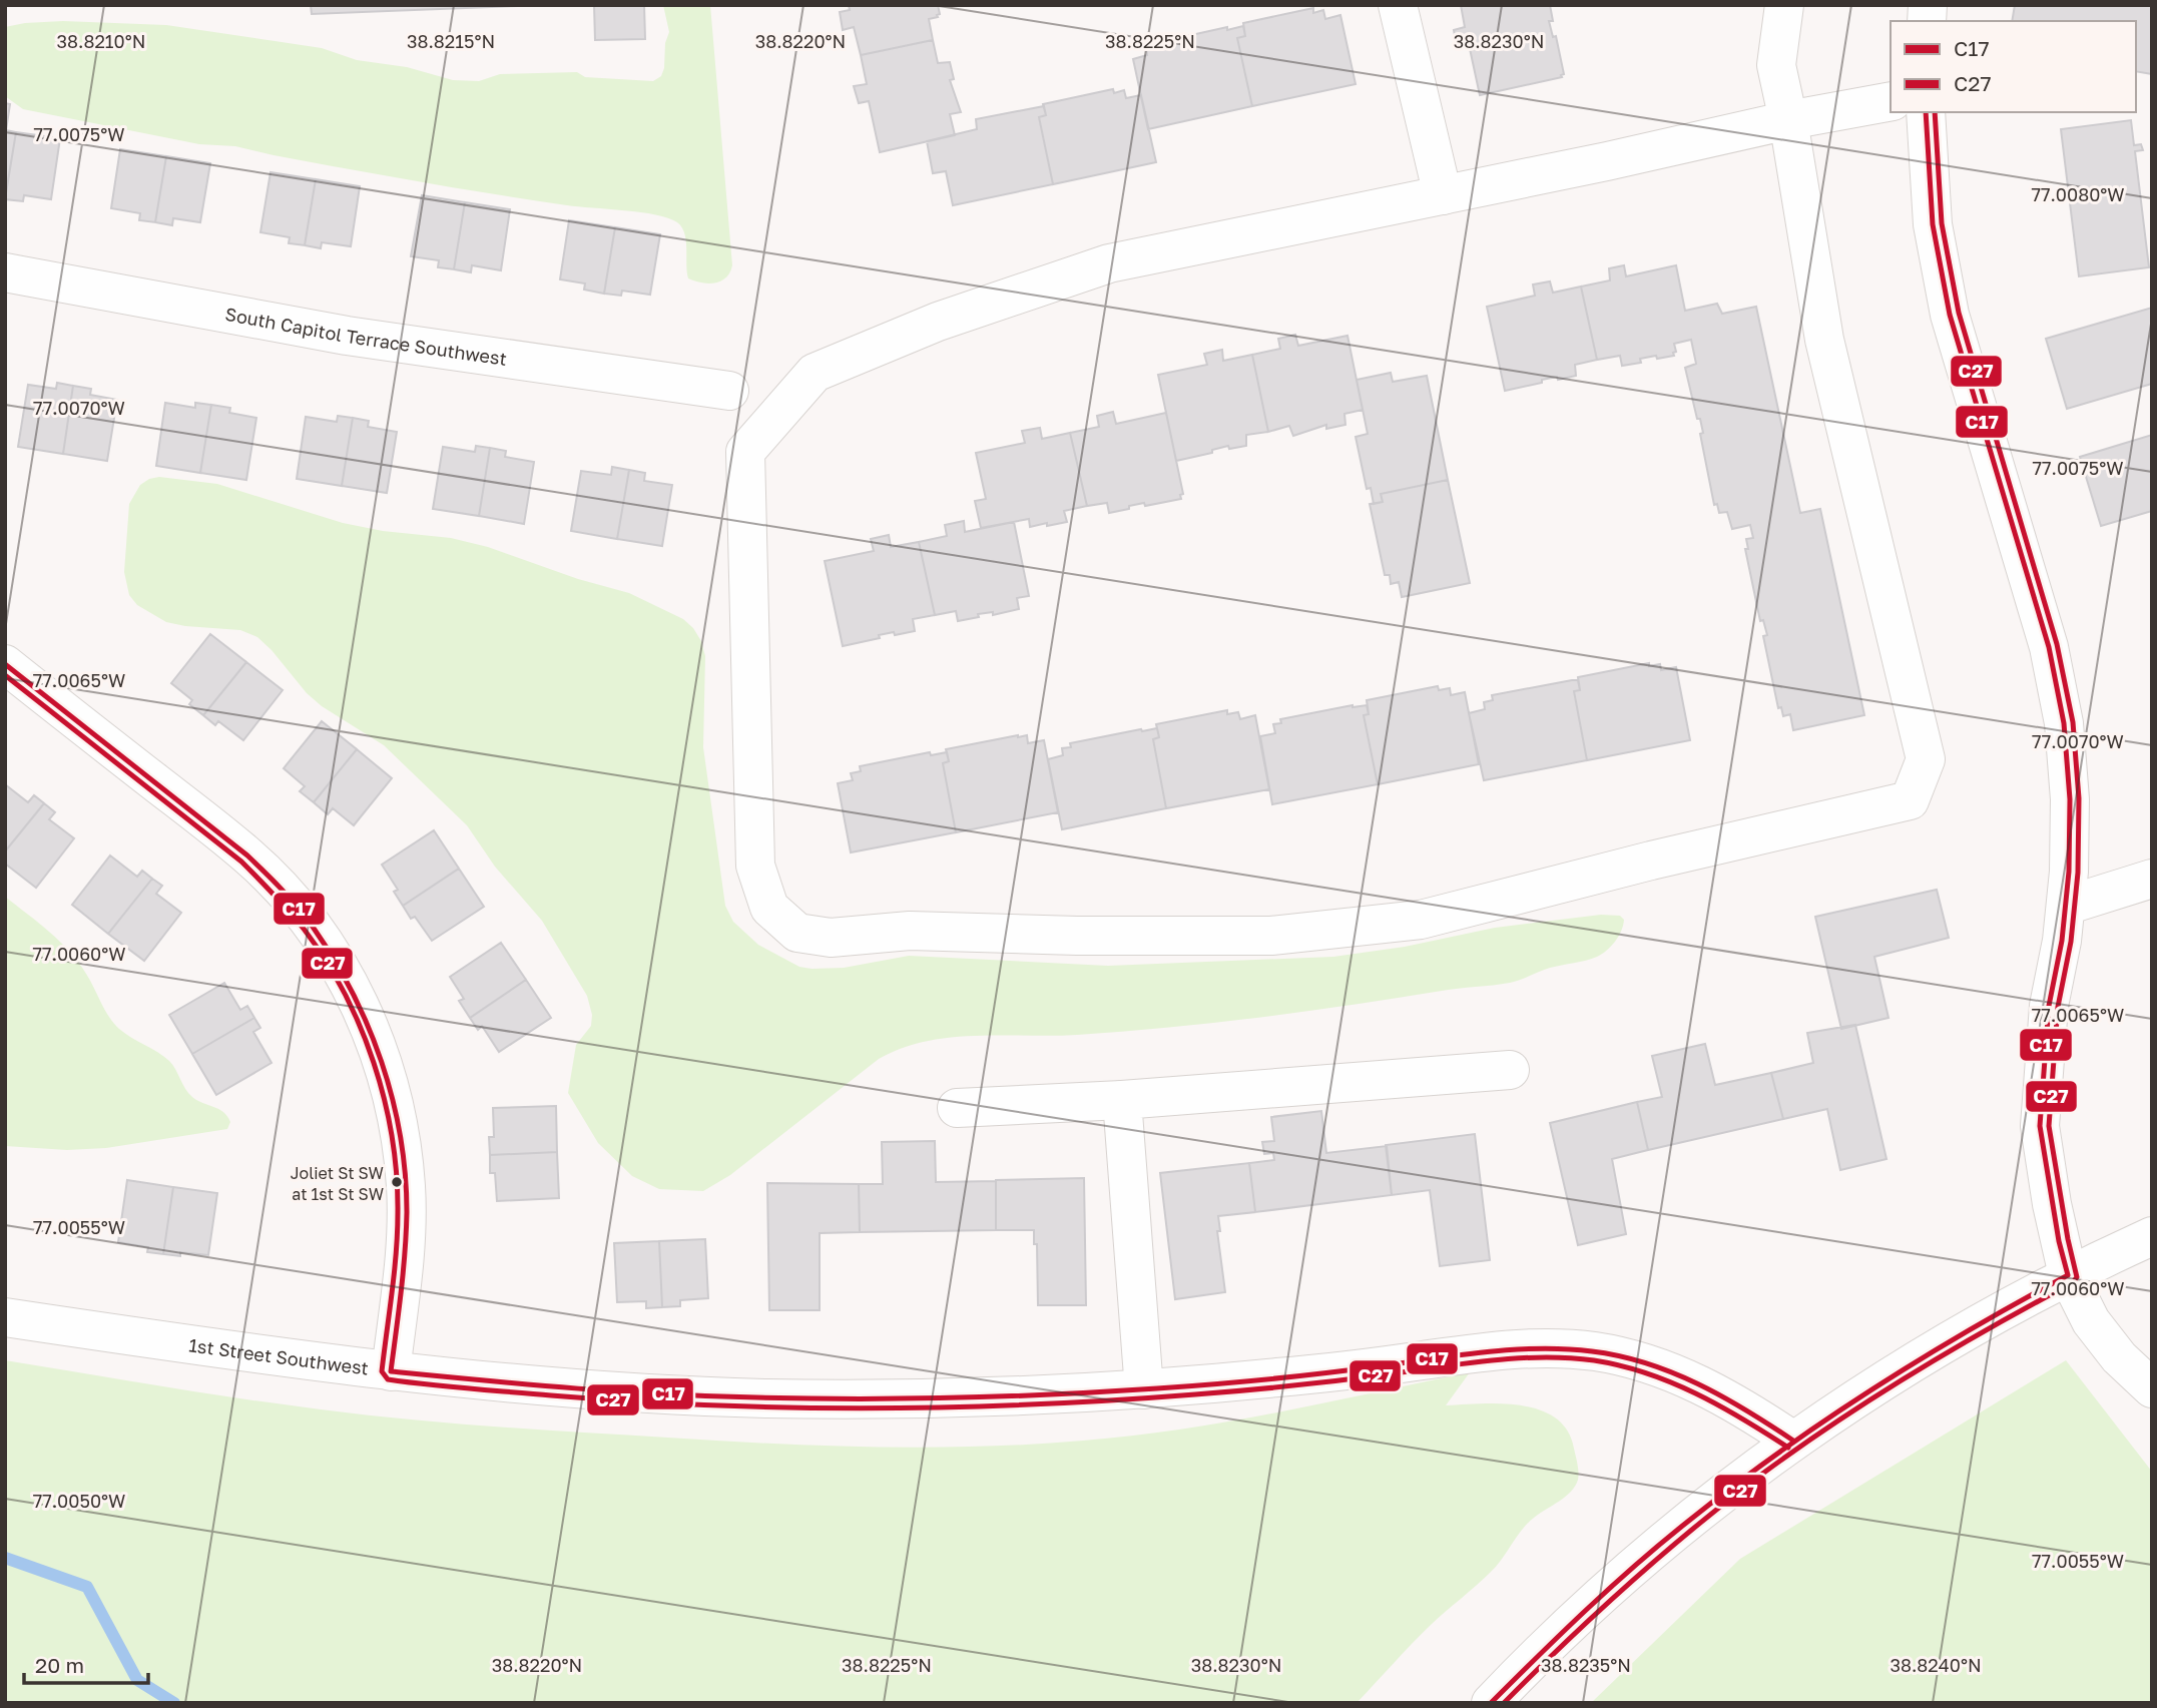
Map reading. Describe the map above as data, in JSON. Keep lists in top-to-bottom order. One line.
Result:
{"streets":{"street":["South Capitol Terrace Southwest","1st Street Southwest"]},"places":["Joliet St SW at 1st St SW"],"lines":["transit line C17","transit line C27"],"legend":["C17","C27"],"scale_bar":"20 m","coordinates":["38.8210°N","38.8215°N","38.8220°N","38.8225°N","38.8230°N","77.0075°W","77.0080°W","77.0070°W","77.0065°W","77.0060°W","77.0055°W","77.0050°W","38.8235°N","38.8240°N"]}
